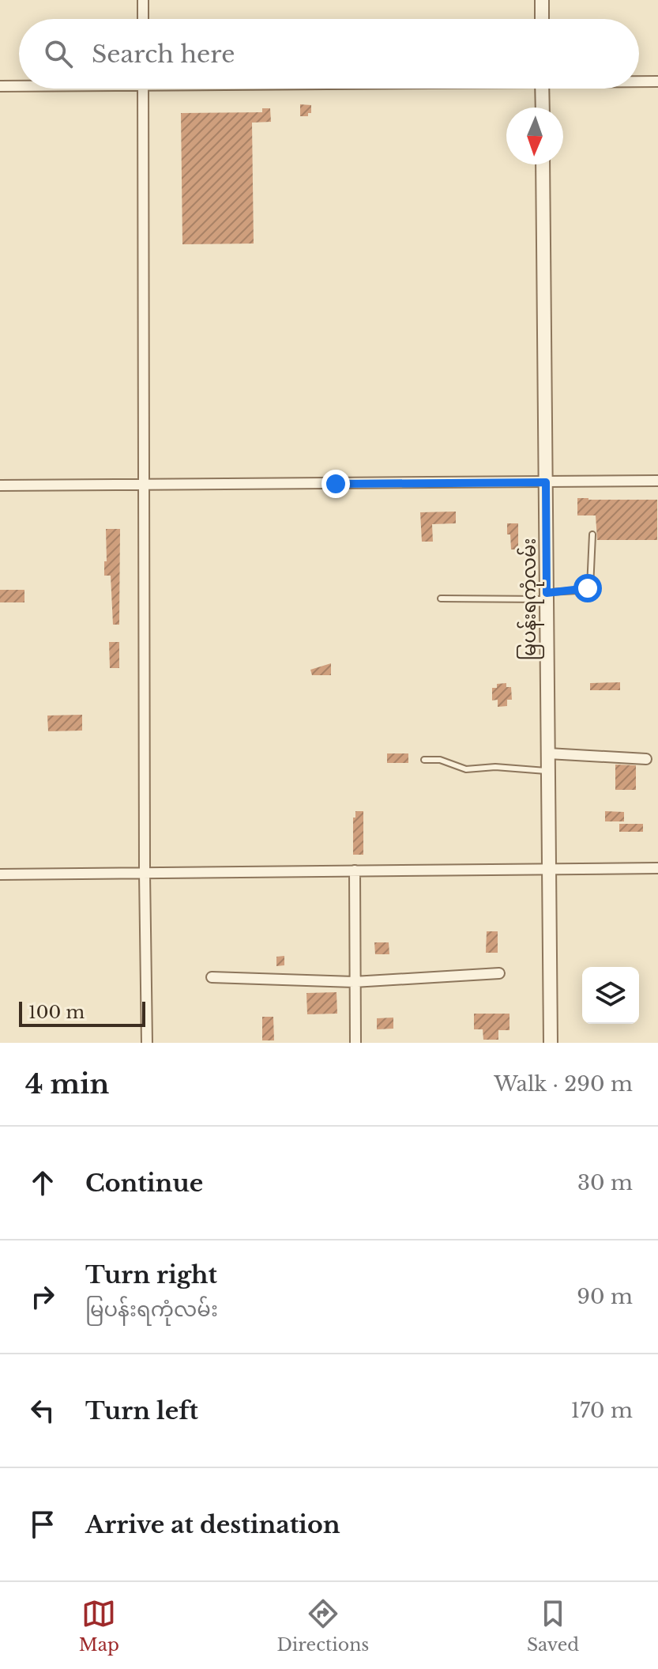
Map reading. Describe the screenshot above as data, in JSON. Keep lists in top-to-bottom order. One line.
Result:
{"streets":{"street":["မြပန်းရကုံလမ်း"]},"scale_bar":"100 m","north":"bottom","page":{"search":"Search here","scale":"100 m","heading":["4 min","Walk · 290 m"],"list":[["Continue","30 m"],["Turn right","မြပန်းရကုံလမ်း","90 m"],["Turn left","170 m"],"Arrive at destination"],"nav":["Map","Directions","Saved"]}}
